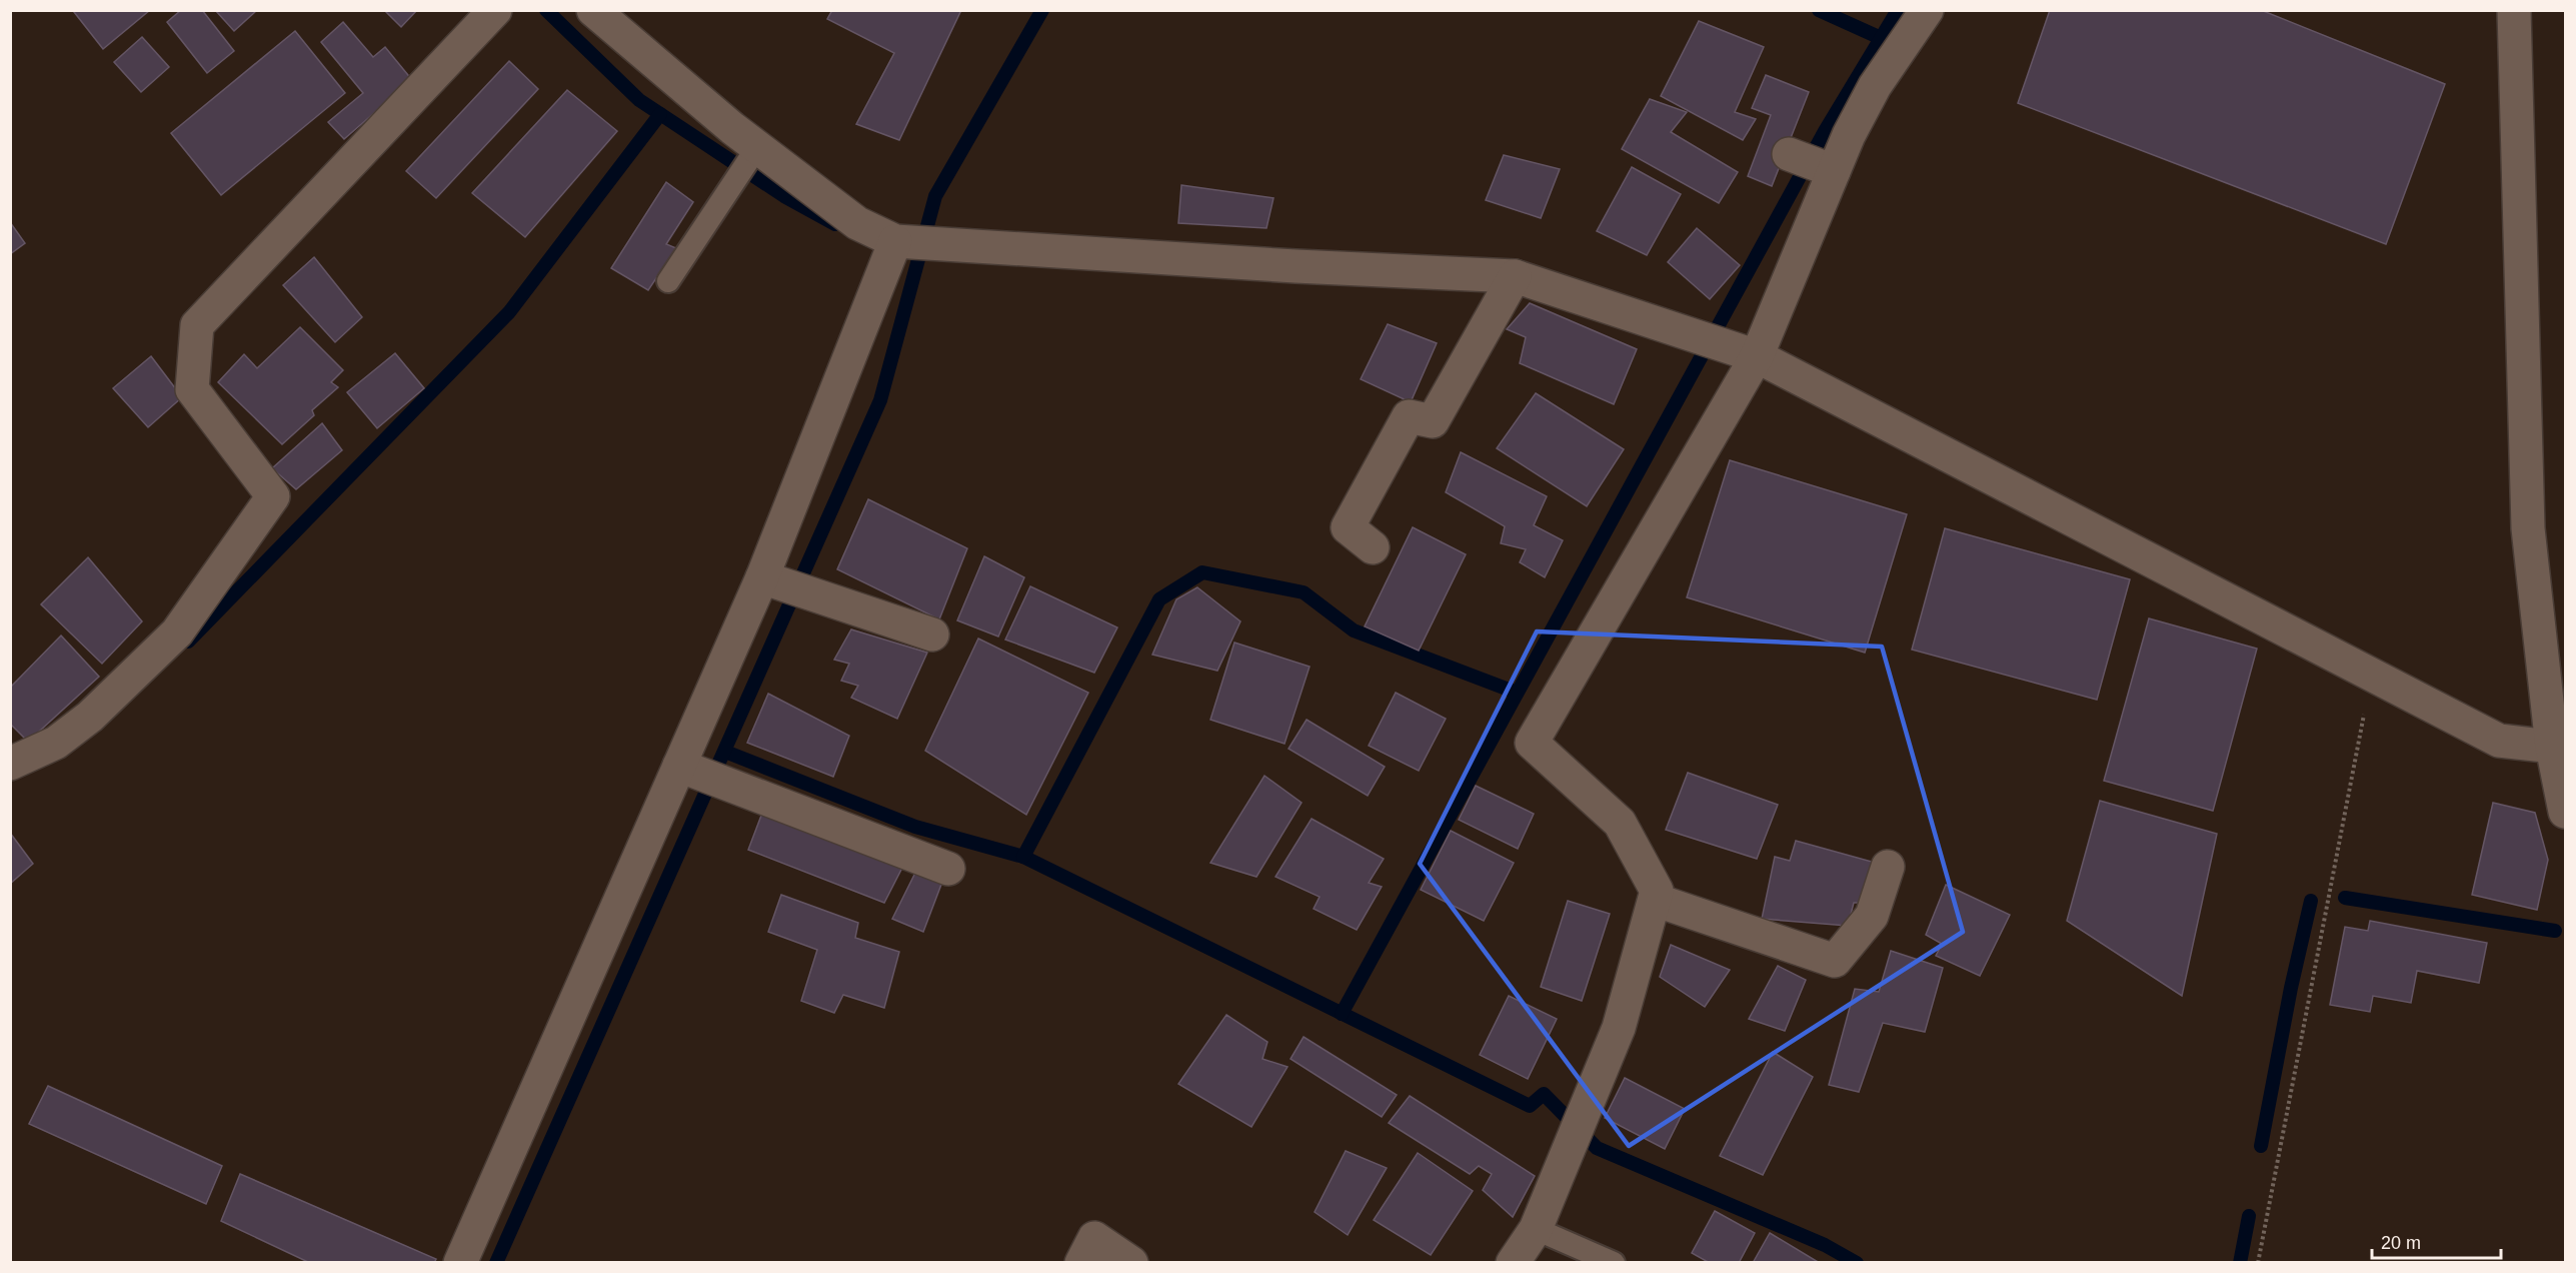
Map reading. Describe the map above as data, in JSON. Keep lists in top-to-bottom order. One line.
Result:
{"scale_bar":"20 m"}
